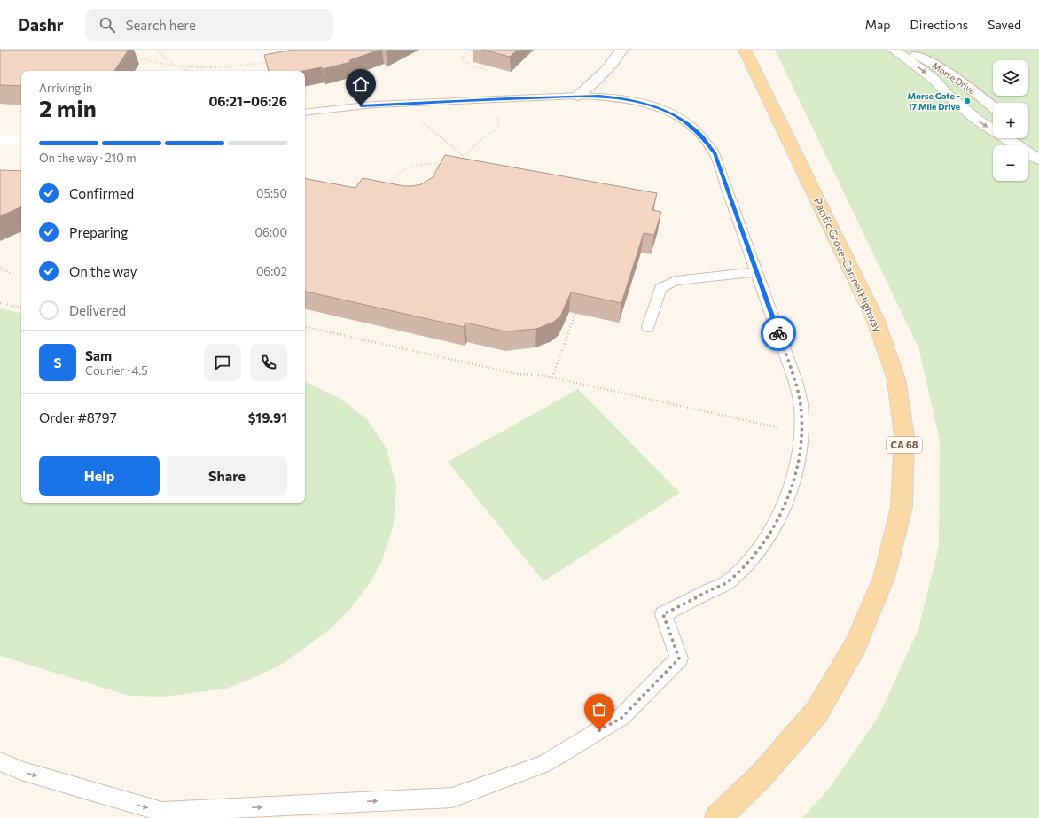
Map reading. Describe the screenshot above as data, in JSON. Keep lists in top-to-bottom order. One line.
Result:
{"streets":{"main road":["Pacific Grove-Carmel Highway","CA 68"],"street":["Morse Drive"]},"places":["Morse Gate - 17 Mile Drive"],"page":{"header":"Dashr","search":"Search here","nav":["Map","Directions","Saved"],"map_buttons":["+","−"],"heading":["2 min","Arriving in","06:21–06:26"],"panel":["Sam","Courier · 4.5","Order #8797","$19.91"],"bar":"On the way · 210 m","list":[["Confirmed","05:50"],["Preparing","06:00"],["On the way","06:02"],"Delivered"],"round":"S","buttons":["Help","Share"]}}
